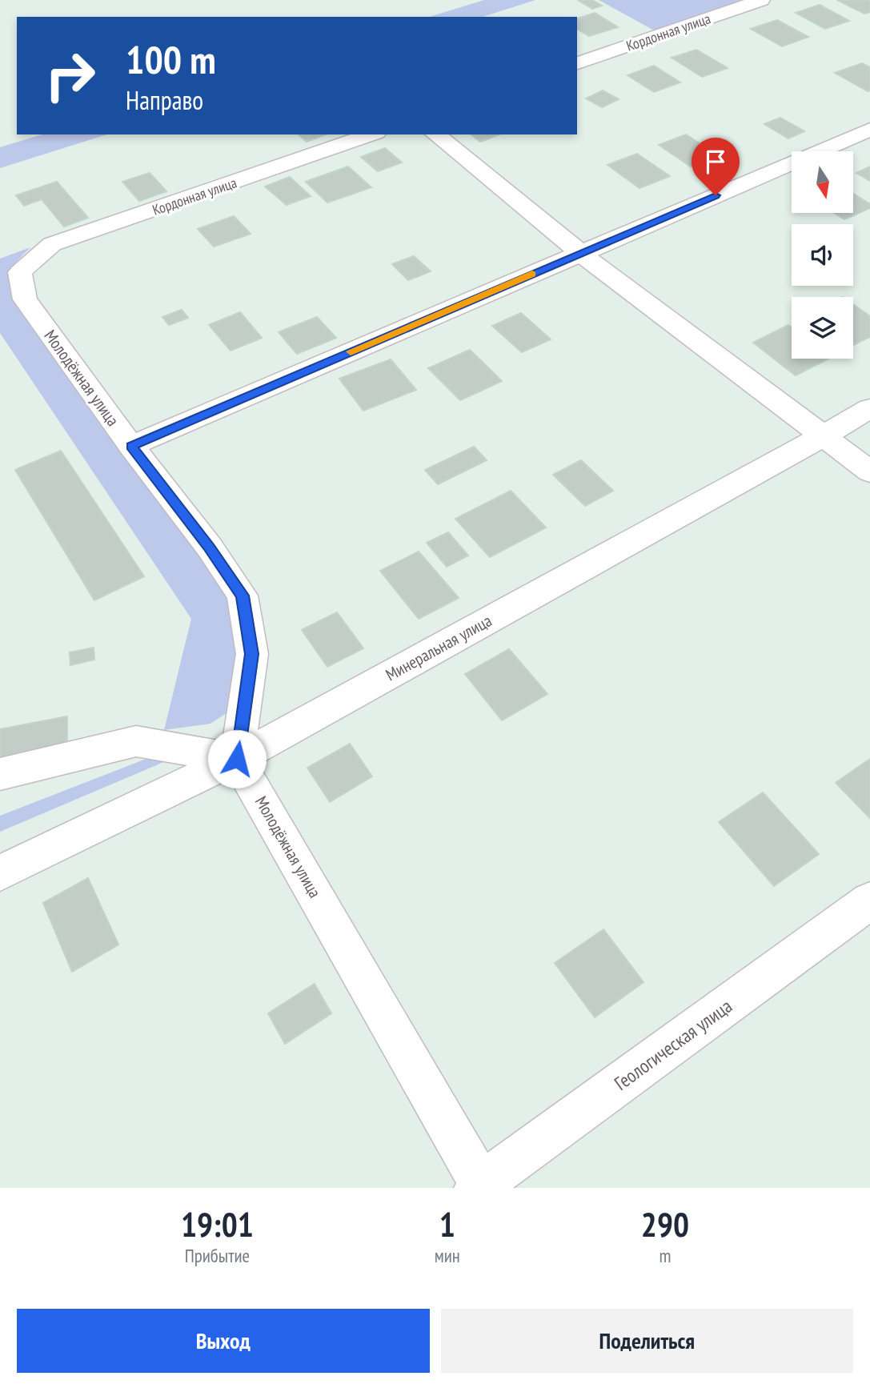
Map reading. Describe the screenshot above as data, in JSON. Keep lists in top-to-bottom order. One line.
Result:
{"streets":{"street":["Кордонная улица","Молодёжная улица","Минеральная улица","Геологическая улица"]},"crossings":[["Кордонная улица","Молодёжная улица"],["Молодёжная улица","Минеральная улица"],["Молодёжная улица","Геологическая улица"]],"north":"bottom","page":{"turn":["100 m","Направо"],"eta":["19:01","Прибытие","1","мин","290","m"],"buttons":["Выход","Поделиться"]}}
